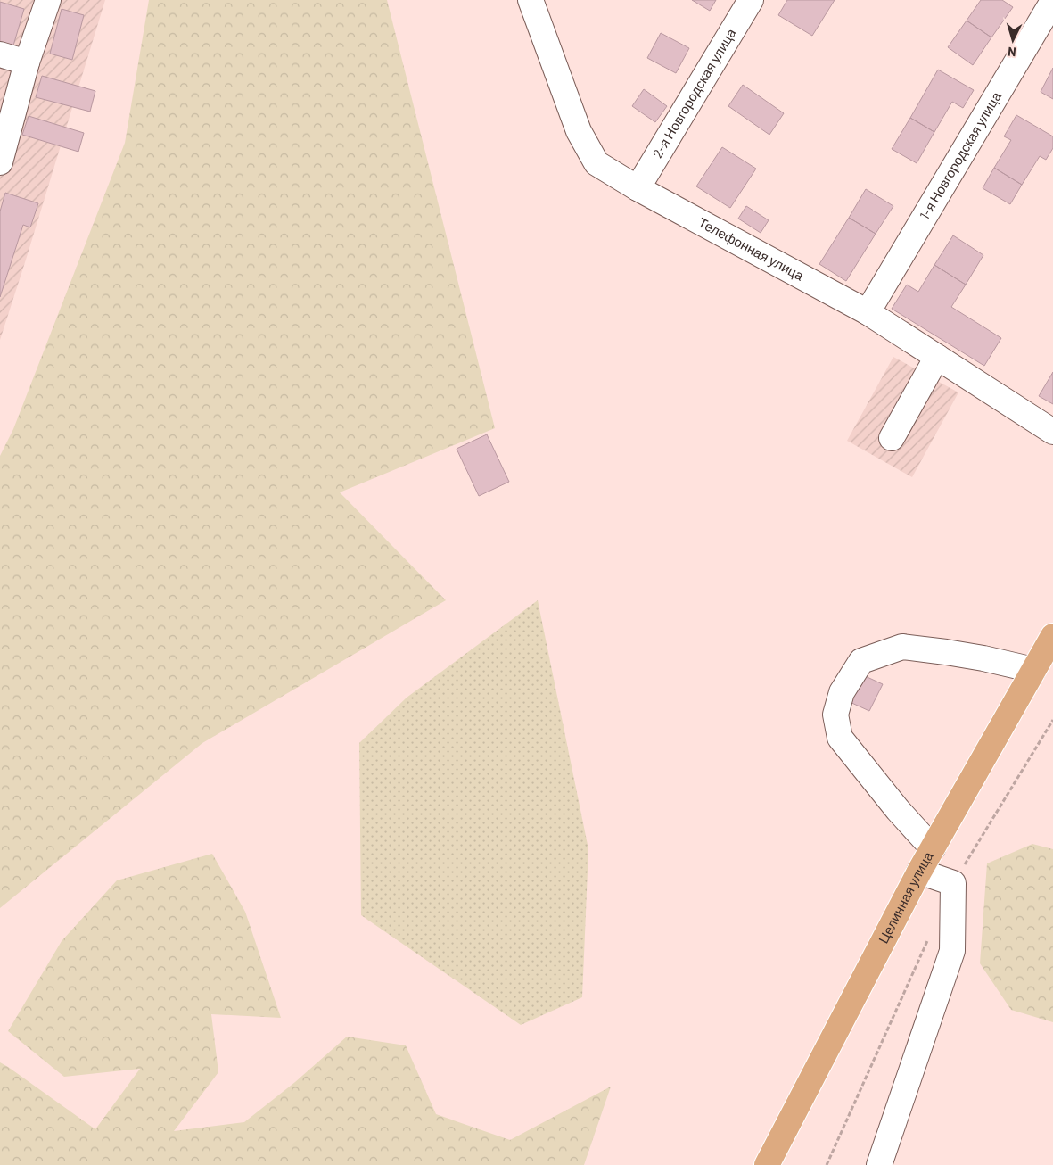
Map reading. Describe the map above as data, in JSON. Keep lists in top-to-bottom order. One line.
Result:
{"streets":{"main road":["Целинная улица"],"street":["2-я Новгородская улица","1-я Новгородская улица","Телефонная улица"]},"crossings":[["2-я Новгородская улица","Телефонная улица"],["1-я Новгородская улица","Телефонная улица"]],"north":"bottom"}
